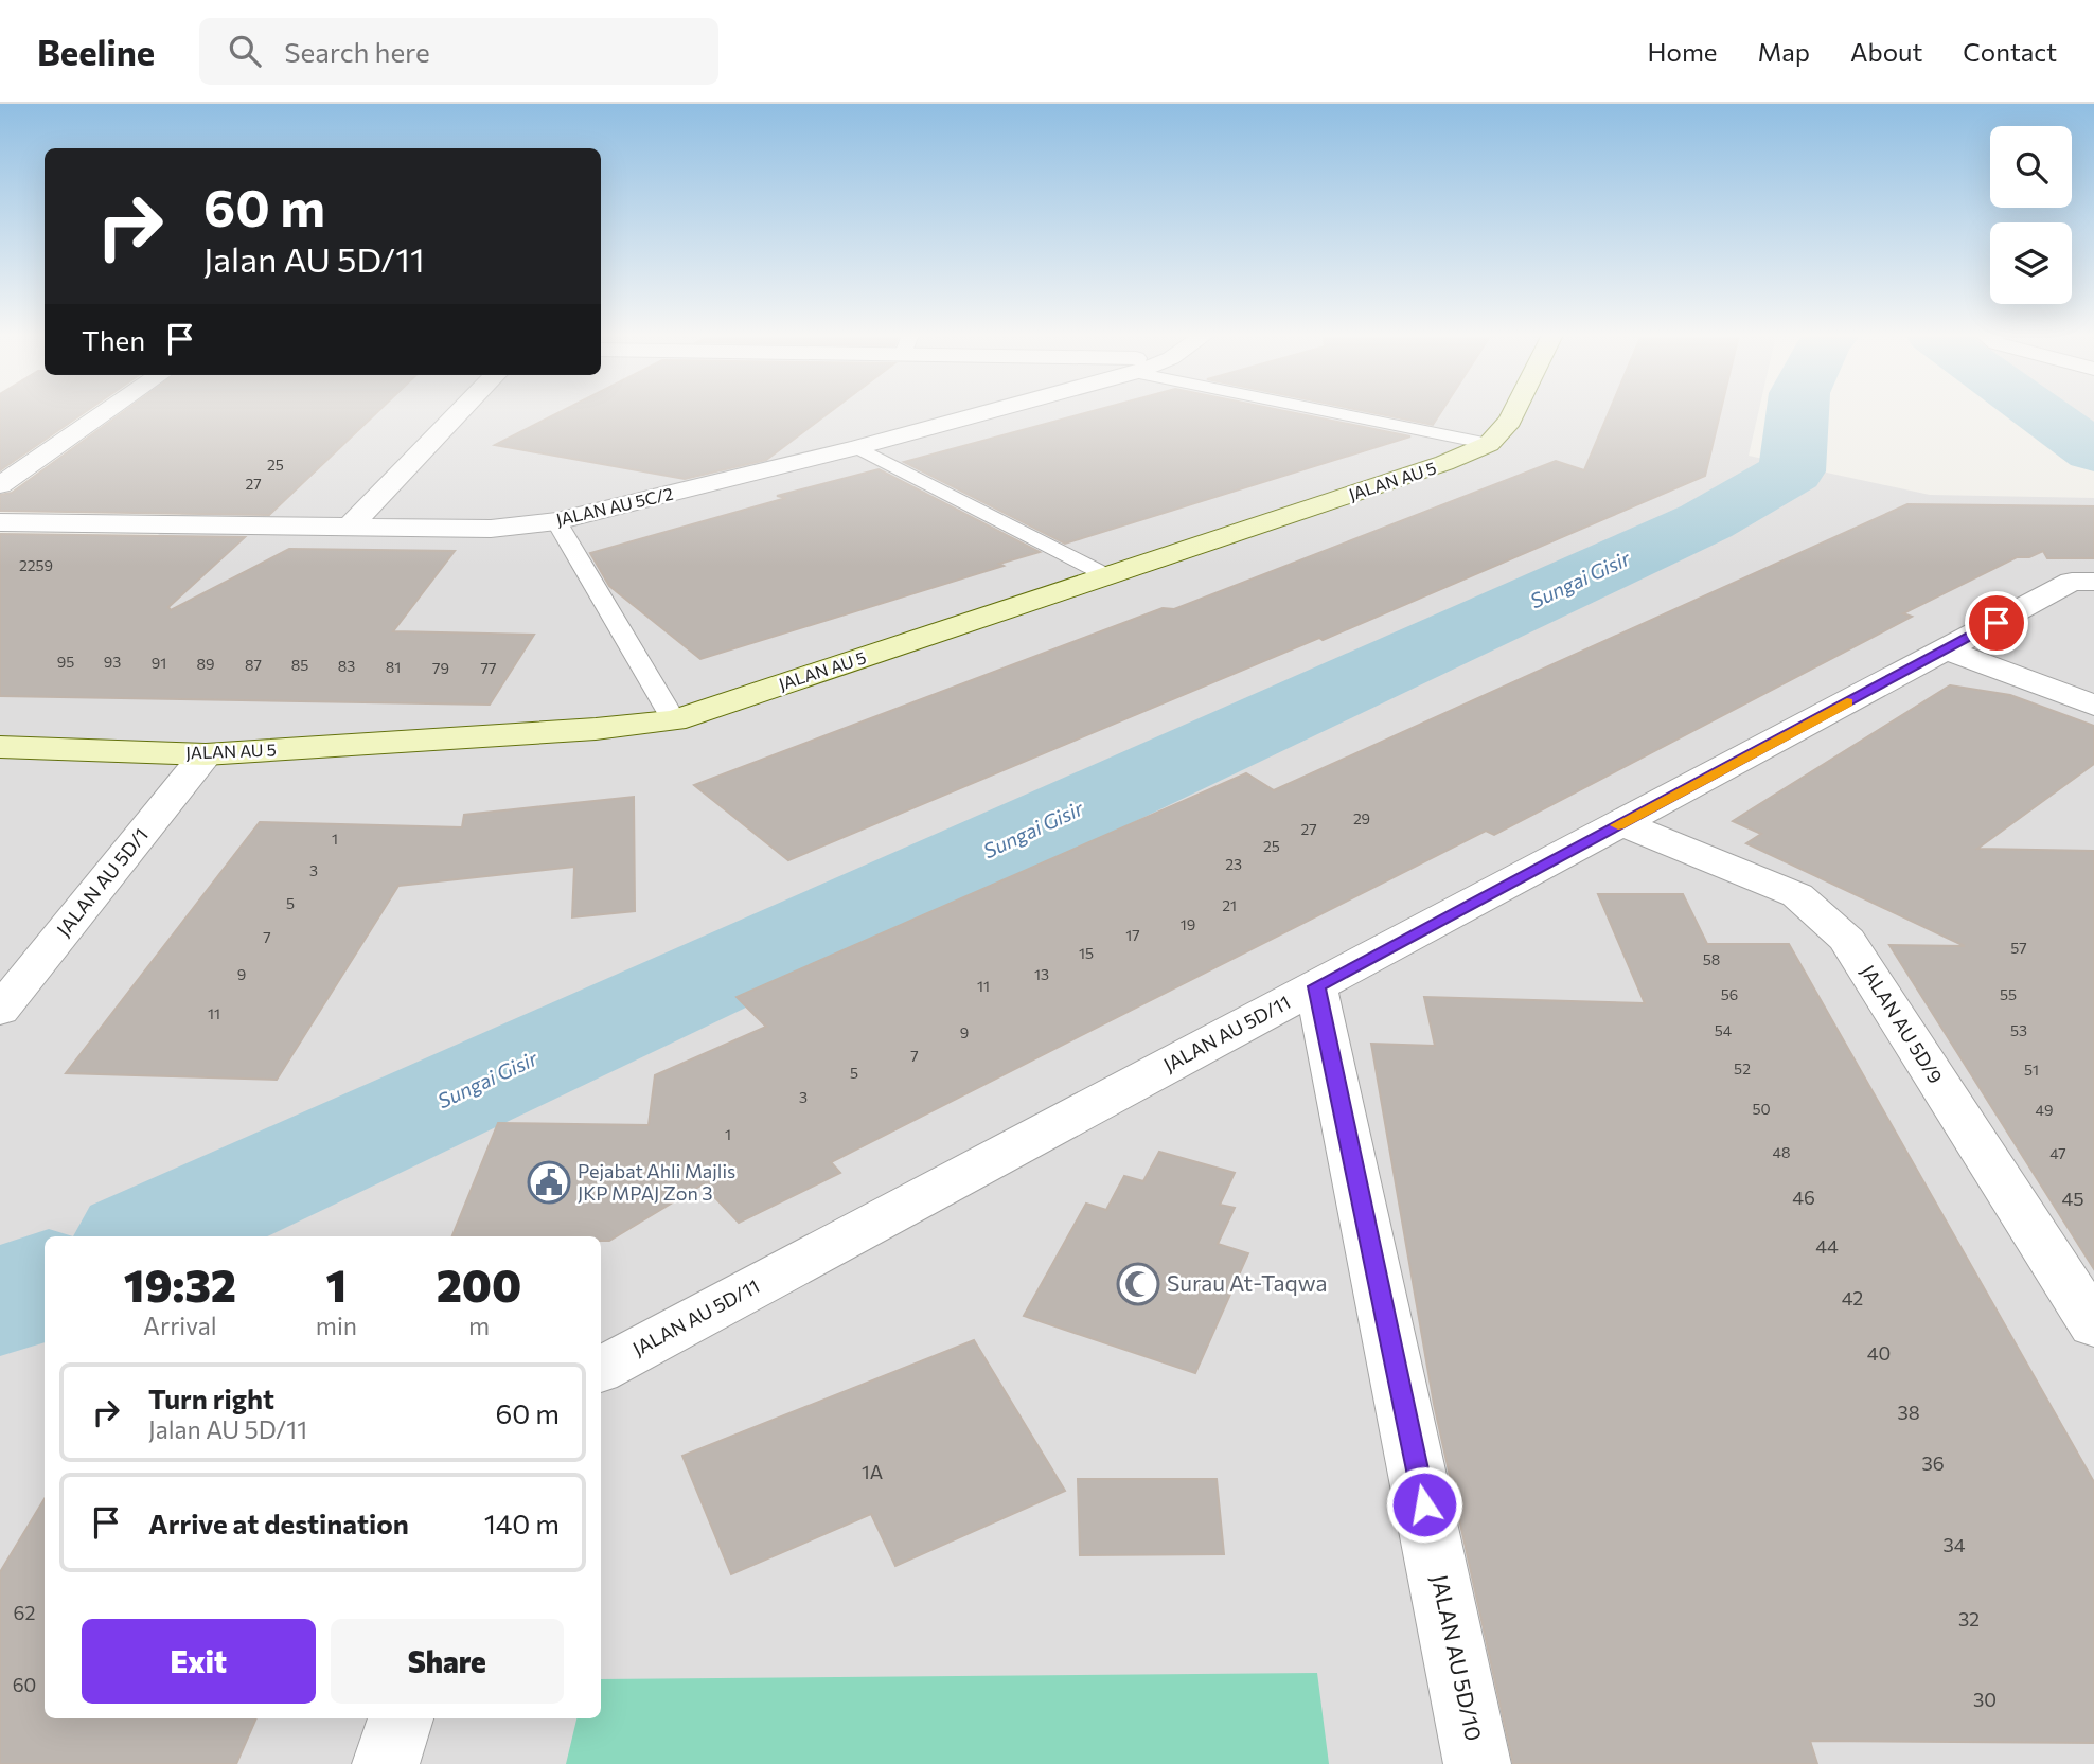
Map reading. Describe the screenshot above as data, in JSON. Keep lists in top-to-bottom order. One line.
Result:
{"streets":{"main road":["JALAN AU 5"],"street":["JALAN AU 5C/2","JALAN AU 5D/1","JALAN AU 5D/9","JALAN AU 5D/11","JALAN AU 5D/10"]},"crossings":[["JALAN AU 5","JALAN AU 5D/1"],["JALAN AU 5D/9","JALAN AU 5D/11"],["JALAN AU 5D/11","JALAN AU 5D/10"]],"water":["Sungai Gisir"],"places":{"public building":["Pejabat Ahli Majlis JKP MPAJ Zon 3"],"mosque":["Surau At-Taqwa"]},"house_numbers":["25","27","2259","95","93","91","89","87","85","83","81","79","77","29","27","1","25","23","3","5","21","19","17","7","57","15","58","9","13","11","56","55","11","54","53","9","7","52","51","5","3","50","49","1","48","47","46","45","44","42","40","38","36","1A","34","62","32","60","30"],"page":{"header":"Beeline","search":"Search here","nav":["Home","Map","About","Contact"],"turn":["60 m","Jalan AU 5D/11"],"then":"Then","eta":["19:32","Arrival","1","min","200","m"],"list":[{"name":"Turn right","note":"Jalan AU 5D/11","value":"60 m"},{"name":"Arrive at destination","value":"140 m"}],"buttons":["Exit","Share"]}}
